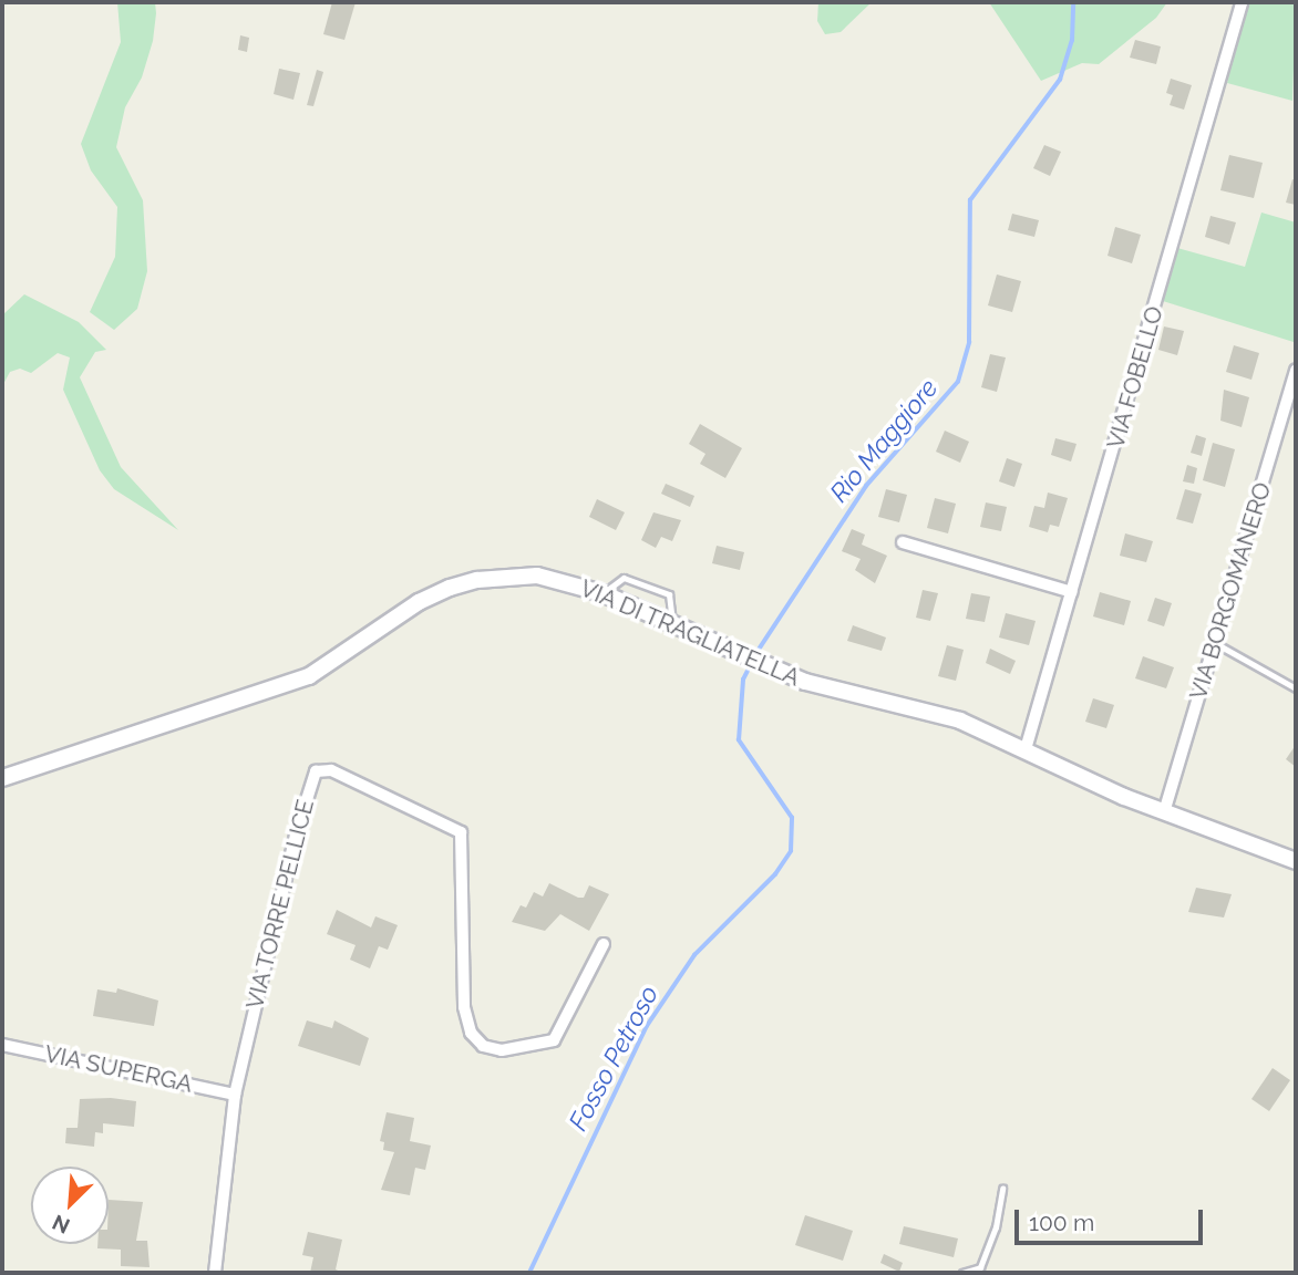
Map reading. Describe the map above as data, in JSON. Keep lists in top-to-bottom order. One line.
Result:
{"streets":{"street":["VIA FOBELLO","VIA BORGOMANERO","VIA DI TRAGLIATELLA","VIA TORRE PELLICE","VIA SUPERGA"]},"crossings":[["VIA FOBELLO","VIA DI TRAGLIATELLA"],["VIA BORGOMANERO","VIA DI TRAGLIATELLA"],["VIA TORRE PELLICE","VIA SUPERGA"]],"water":["Rio Maggiore","Fosso Petroso"],"scale_bar":"100 m","north":"bottom left"}
